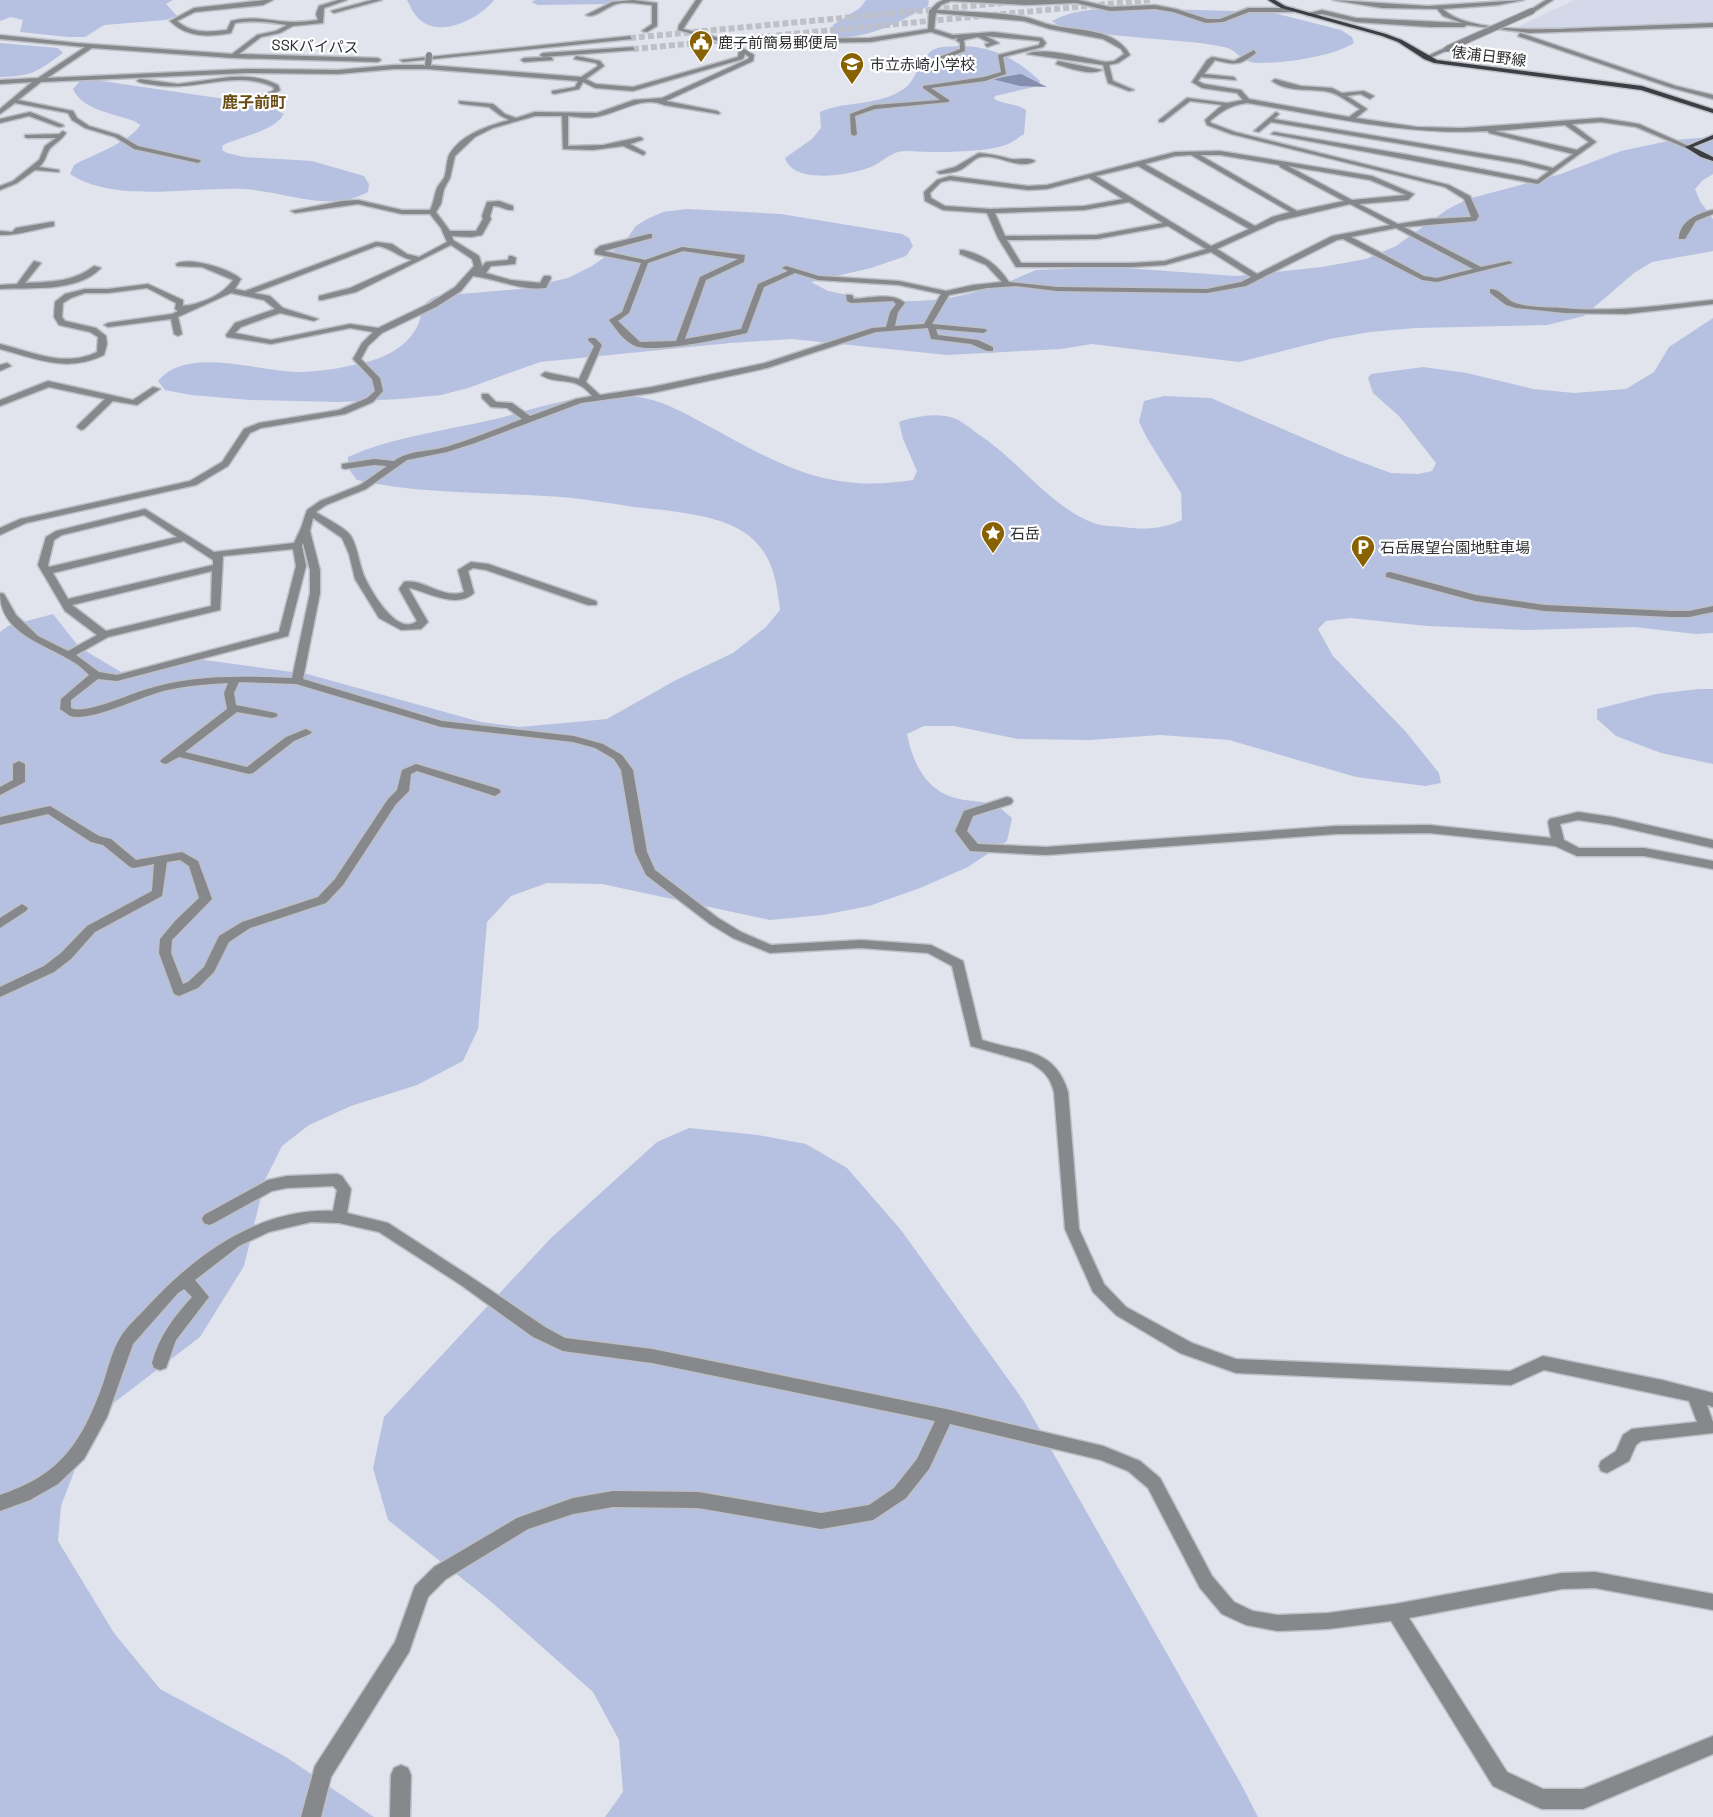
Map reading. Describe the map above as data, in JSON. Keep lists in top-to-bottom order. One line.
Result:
{"streets":{"main road":["俵浦日野線"],"street":["SSKバイパス"]},"districts":["鹿子前町"],"places":{"public building":["鹿子前簡易郵便局"],"school or university":["市立赤崎小学校"],"place":["石岳"],"parking":["石岳展望台園地駐車場"]}}
